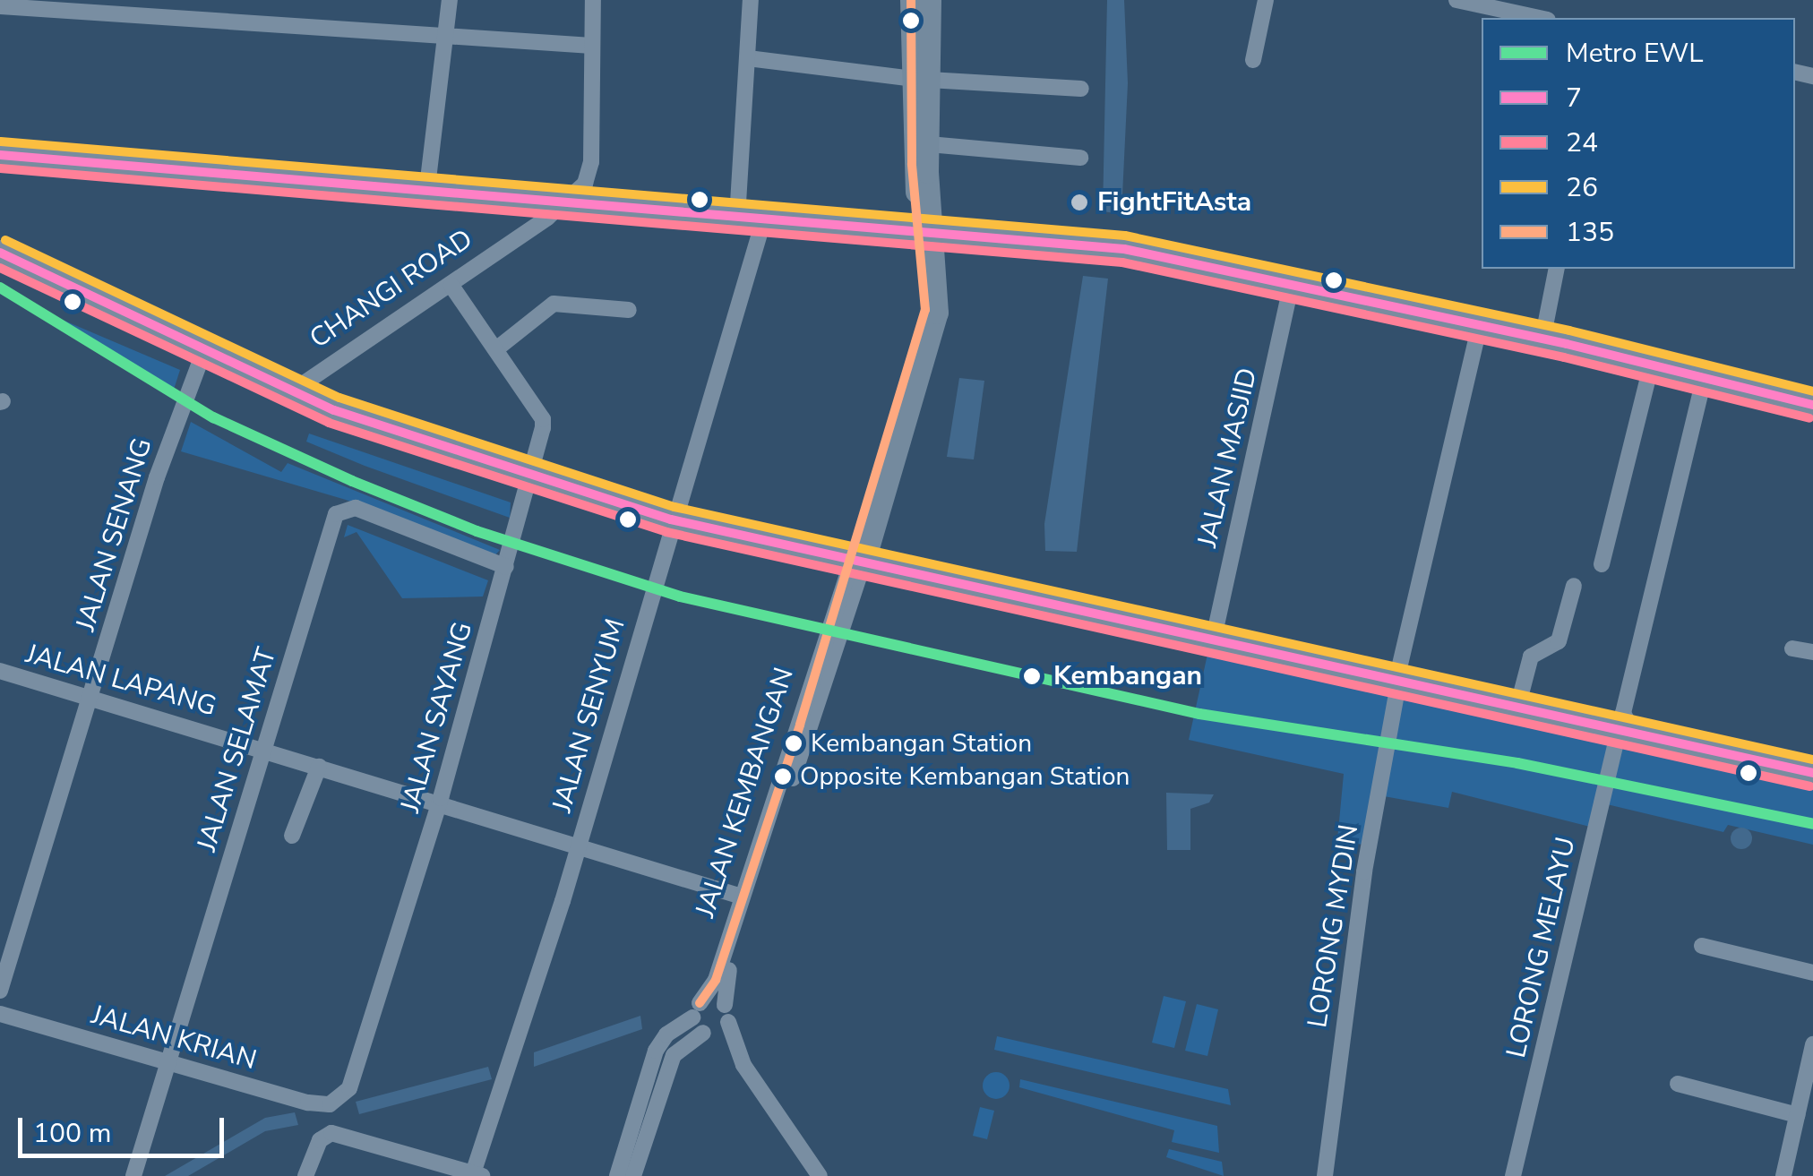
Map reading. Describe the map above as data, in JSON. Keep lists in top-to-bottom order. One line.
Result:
{"streets":{"main road":["CHANGI ROAD"],"street":["JALAN MASJID","JALAN SENANG","JALAN LAPANG","JALAN SENYUM","JALAN SAYANG","JALAN SELAMAT","JALAN KEMBANGAN","LORONG MYDIN","LORONG MELAYU","JALAN KRIAN"]},"crossings":[["CHANGI ROAD","JALAN MASJID"],["CHANGI ROAD","JALAN SENYUM"],["CHANGI ROAD","JALAN SAYANG"],["CHANGI ROAD","JALAN KEMBANGAN"],["CHANGI ROAD","LORONG MYDIN"],["CHANGI ROAD","LORONG MELAYU"],["JALAN SENANG","JALAN LAPANG"],["JALAN LAPANG","JALAN SENYUM"],["JALAN LAPANG","JALAN SAYANG"],["JALAN LAPANG","JALAN SELAMAT"],["JALAN LAPANG","JALAN KEMBANGAN"],["JALAN SAYANG","JALAN SELAMAT"],["JALAN SAYANG","JALAN KRIAN"],["JALAN SELAMAT","JALAN KRIAN"]],"places":["FightFitAsta","Kembangan","Kembangan Station","Opposite Kembangan Station"],"lines":["transit line 135","transit line 26","transit line 7","transit line 24","metro line EWL"],"legend":["Metro EWL","7","24","26","135"],"scale_bar":"100 m"}
